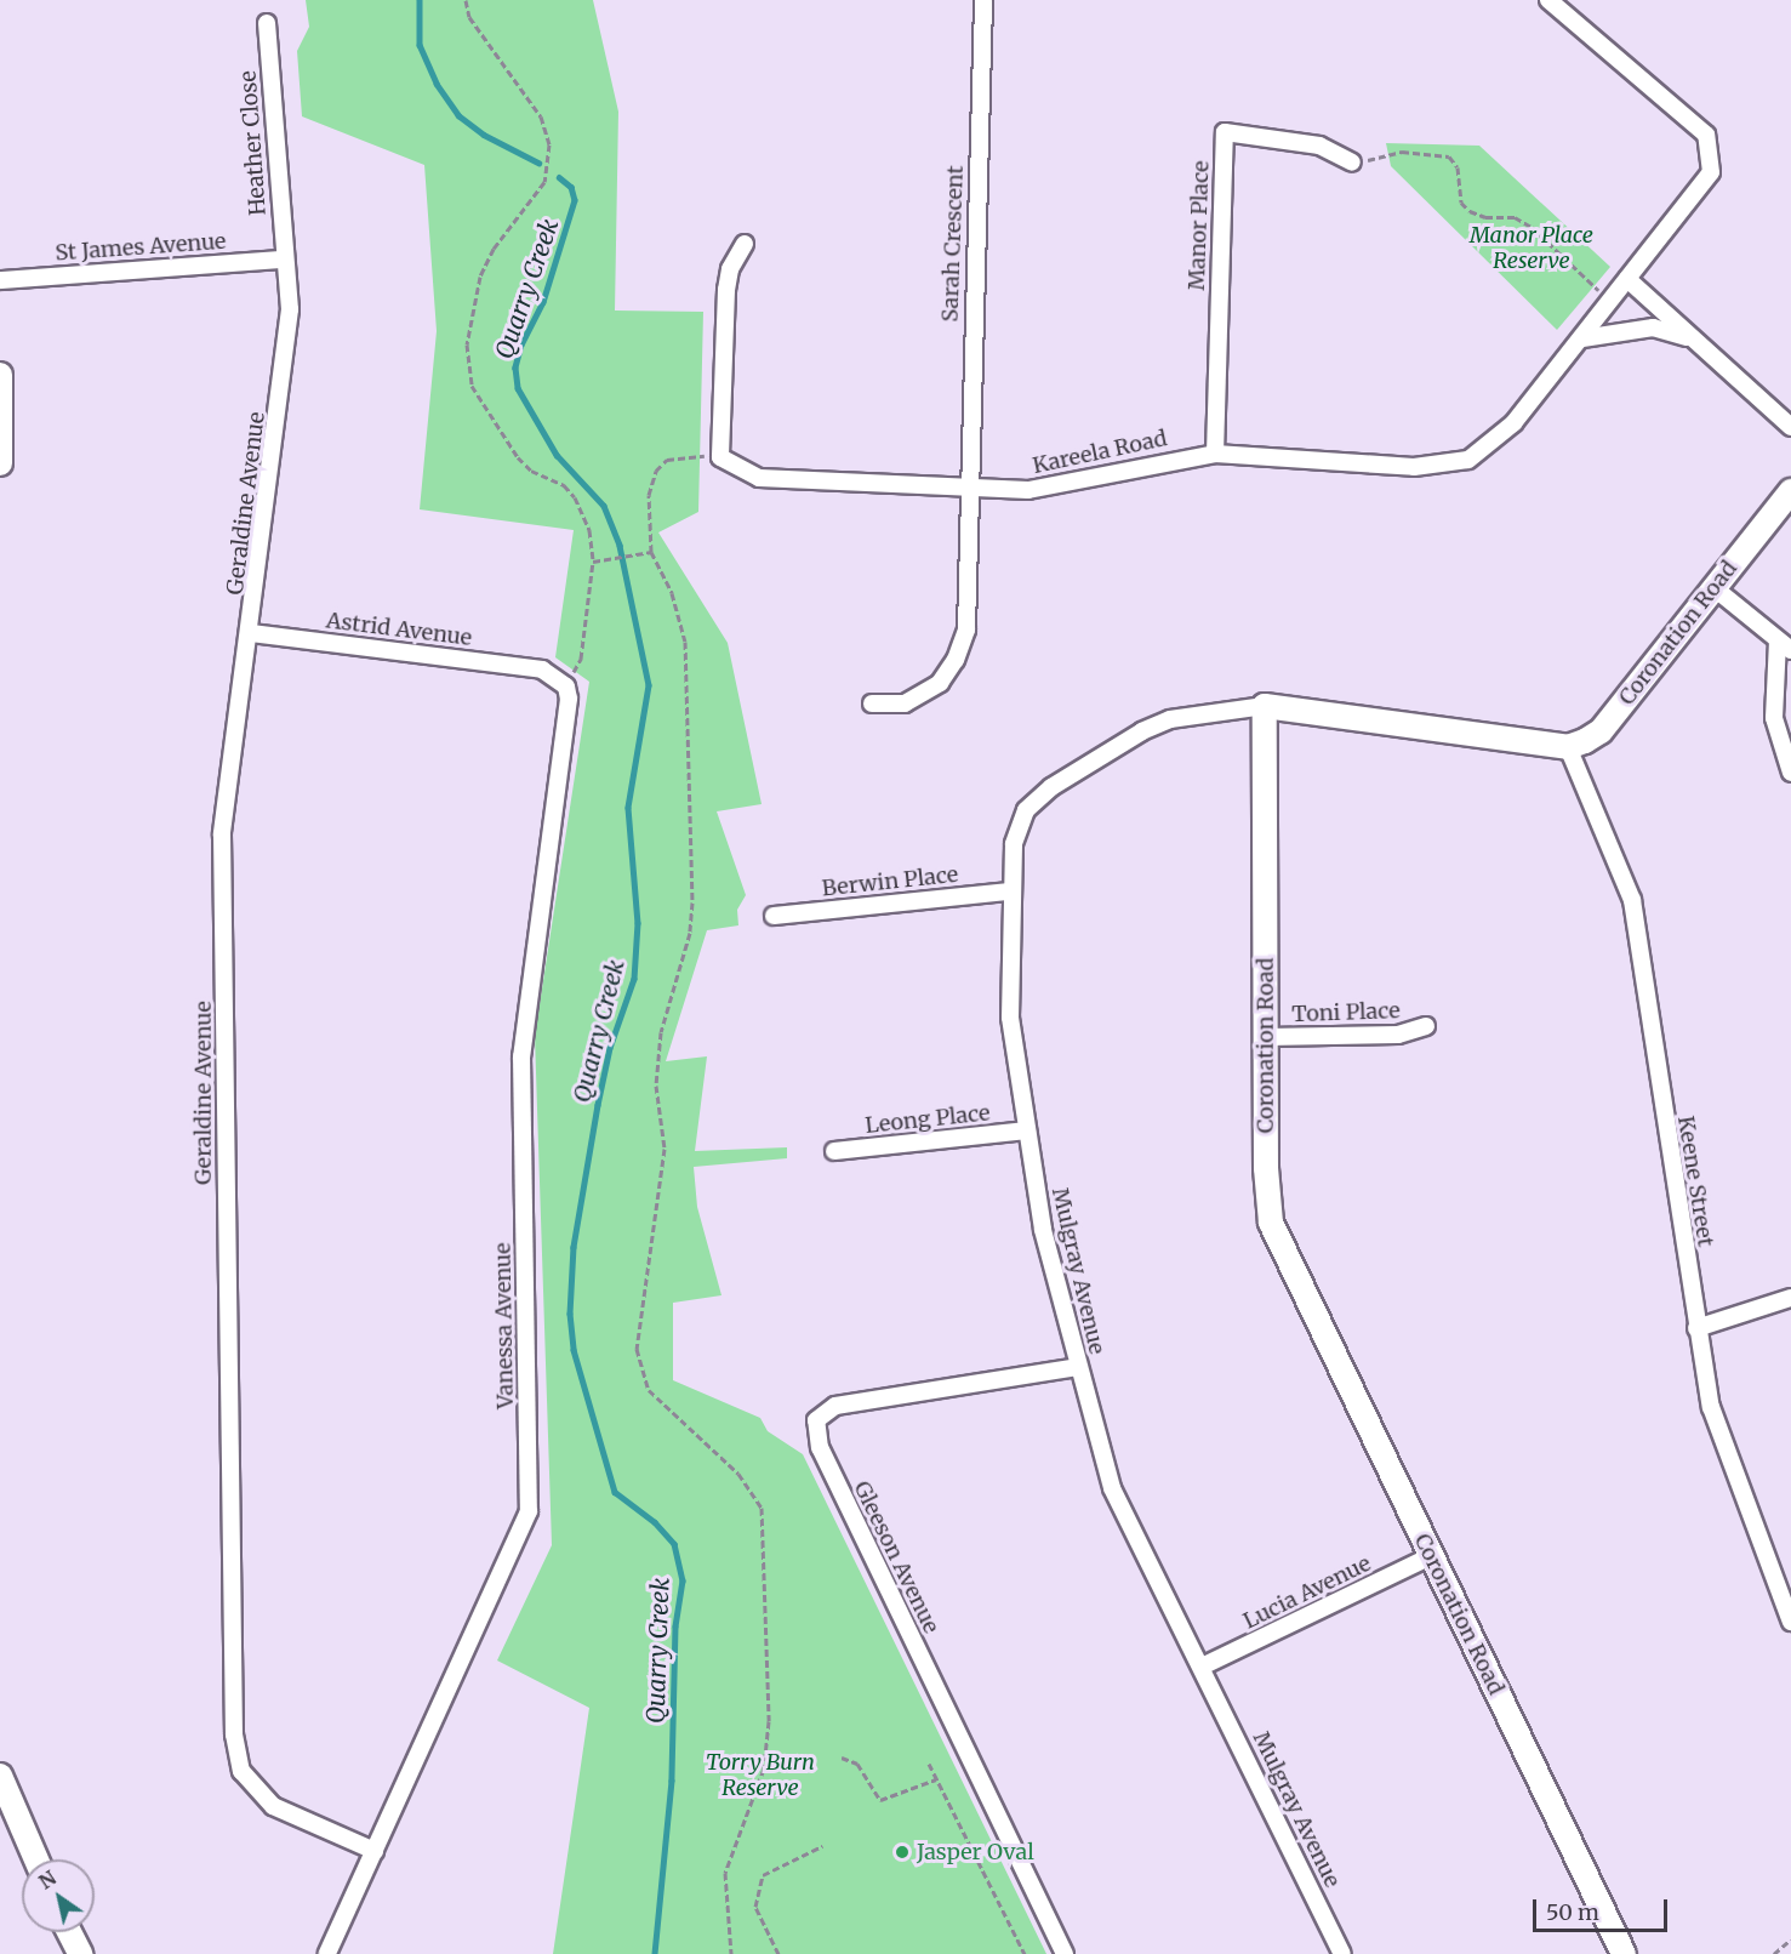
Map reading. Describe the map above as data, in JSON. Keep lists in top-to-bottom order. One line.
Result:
{"streets":{"street":["Heather Close","Manor Place","Sarah Crescent","St James Avenue","Kareela Road","Geraldine Avenue","Astrid Avenue","Coronation Road","Berwin Place","Toni Place","Leong Place","Keene Street","Mulgray Avenue","Vanessa Avenue","Gleeson Avenue","Lucia Avenue"]},"crossings":[["Heather Close","St James Avenue"],["Heather Close","Geraldine Avenue"],["Manor Place","Kareela Road"],["Sarah Crescent","Kareela Road"],["St James Avenue","Geraldine Avenue"],["Geraldine Avenue","Astrid Avenue"],["Geraldine Avenue","Vanessa Avenue"],["Astrid Avenue","Vanessa Avenue"],["Coronation Road","Toni Place"],["Coronation Road","Keene Street"],["Coronation Road","Mulgray Avenue"],["Coronation Road","Lucia Avenue"],["Berwin Place","Mulgray Avenue"],["Leong Place","Mulgray Avenue"],["Mulgray Avenue","Gleeson Avenue"],["Mulgray Avenue","Lucia Avenue"]],"water":["Quarry Creek"],"parks":["Manor Place Reserve","Torry Burn Reserve"],"places":["Jasper Oval"],"scale_bar":"50 m","north":"top left"}
